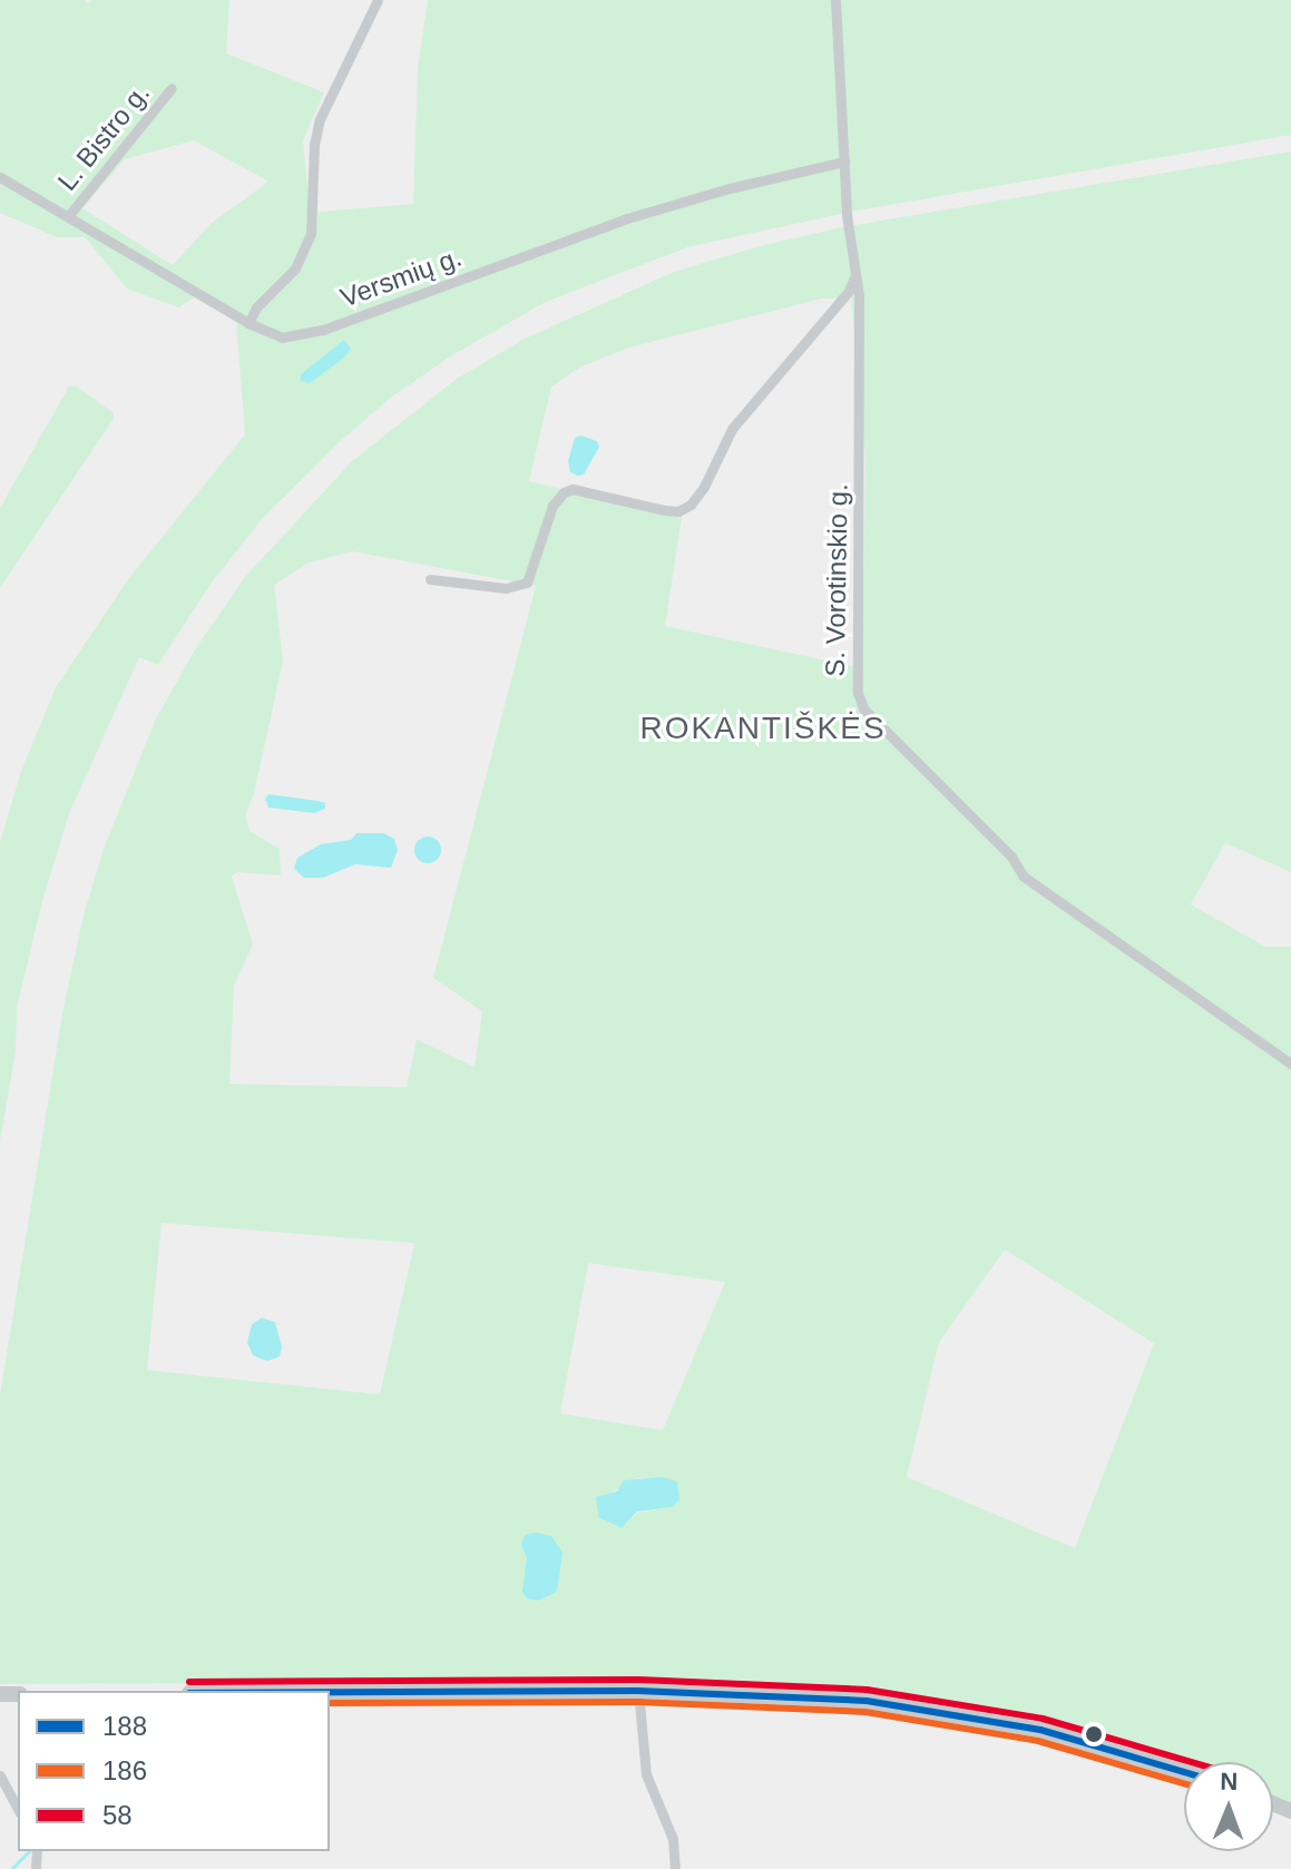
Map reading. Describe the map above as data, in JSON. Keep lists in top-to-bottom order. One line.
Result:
{"streets":{"street":["L. Bistro g.","Versmių g.","S. Vorotinskio g."]},"crossings":[["L. Bistro g.","Versmių g."],["Versmių g.","S. Vorotinskio g."]],"districts":["ROKANTIŠKĖS"],"lines":["transit line 58","transit line 188","transit line 186"],"legend":["188","186","58"],"north":"top"}
